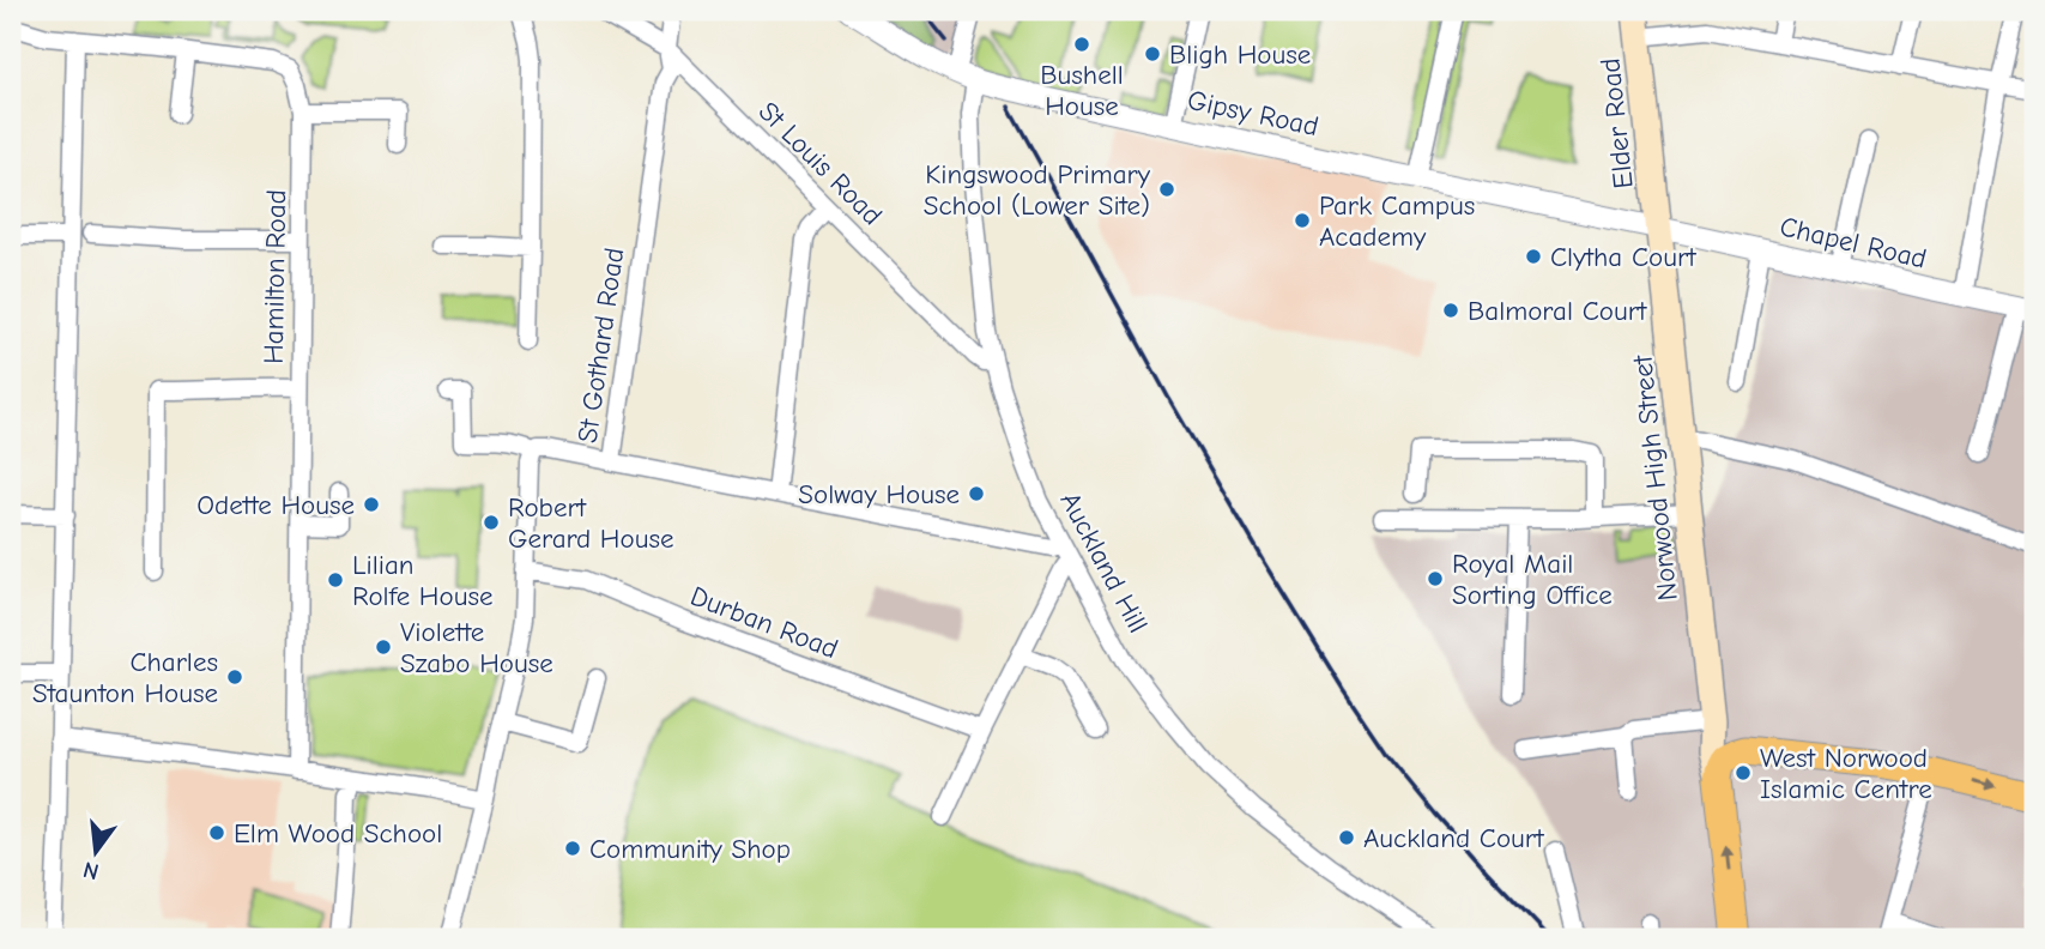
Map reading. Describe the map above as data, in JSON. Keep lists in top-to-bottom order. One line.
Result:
{"streets":{"main road":["Elder Road","Norwood High Street"],"street":["Gipsy Road","St Louis Road","Chapel Road","Hamilton Road","St Gothard Road","Auckland Hill","Durban Road"]},"crossings":[["Gipsy Road","Elder Road"],["Gipsy Road","Chapel Road"],["Gipsy Road","Norwood High Street"],["Gipsy Road","Auckland Hill"],["Elder Road","Chapel Road"],["Elder Road","Norwood High Street"],["St Louis Road","St Gothard Road"],["St Louis Road","Auckland Hill"],["Chapel Road","Norwood High Street"],["St Gothard Road","Durban Road"]],"places":["Bushell House","Bligh House","Kingswood Primary School (Lower Site)","Park Campus Academy","Clytha Court","Balmoral Court","Solway House","Odette House","Robert Gerard House","Royal Mail Sorting Office","Lilian Rolfe House","Violette Szabo House","Charles Staunton House","West Norwood Islamic Centre","Elm Wood School","Auckland Court","Community Shop"],"north":"bottom"}
